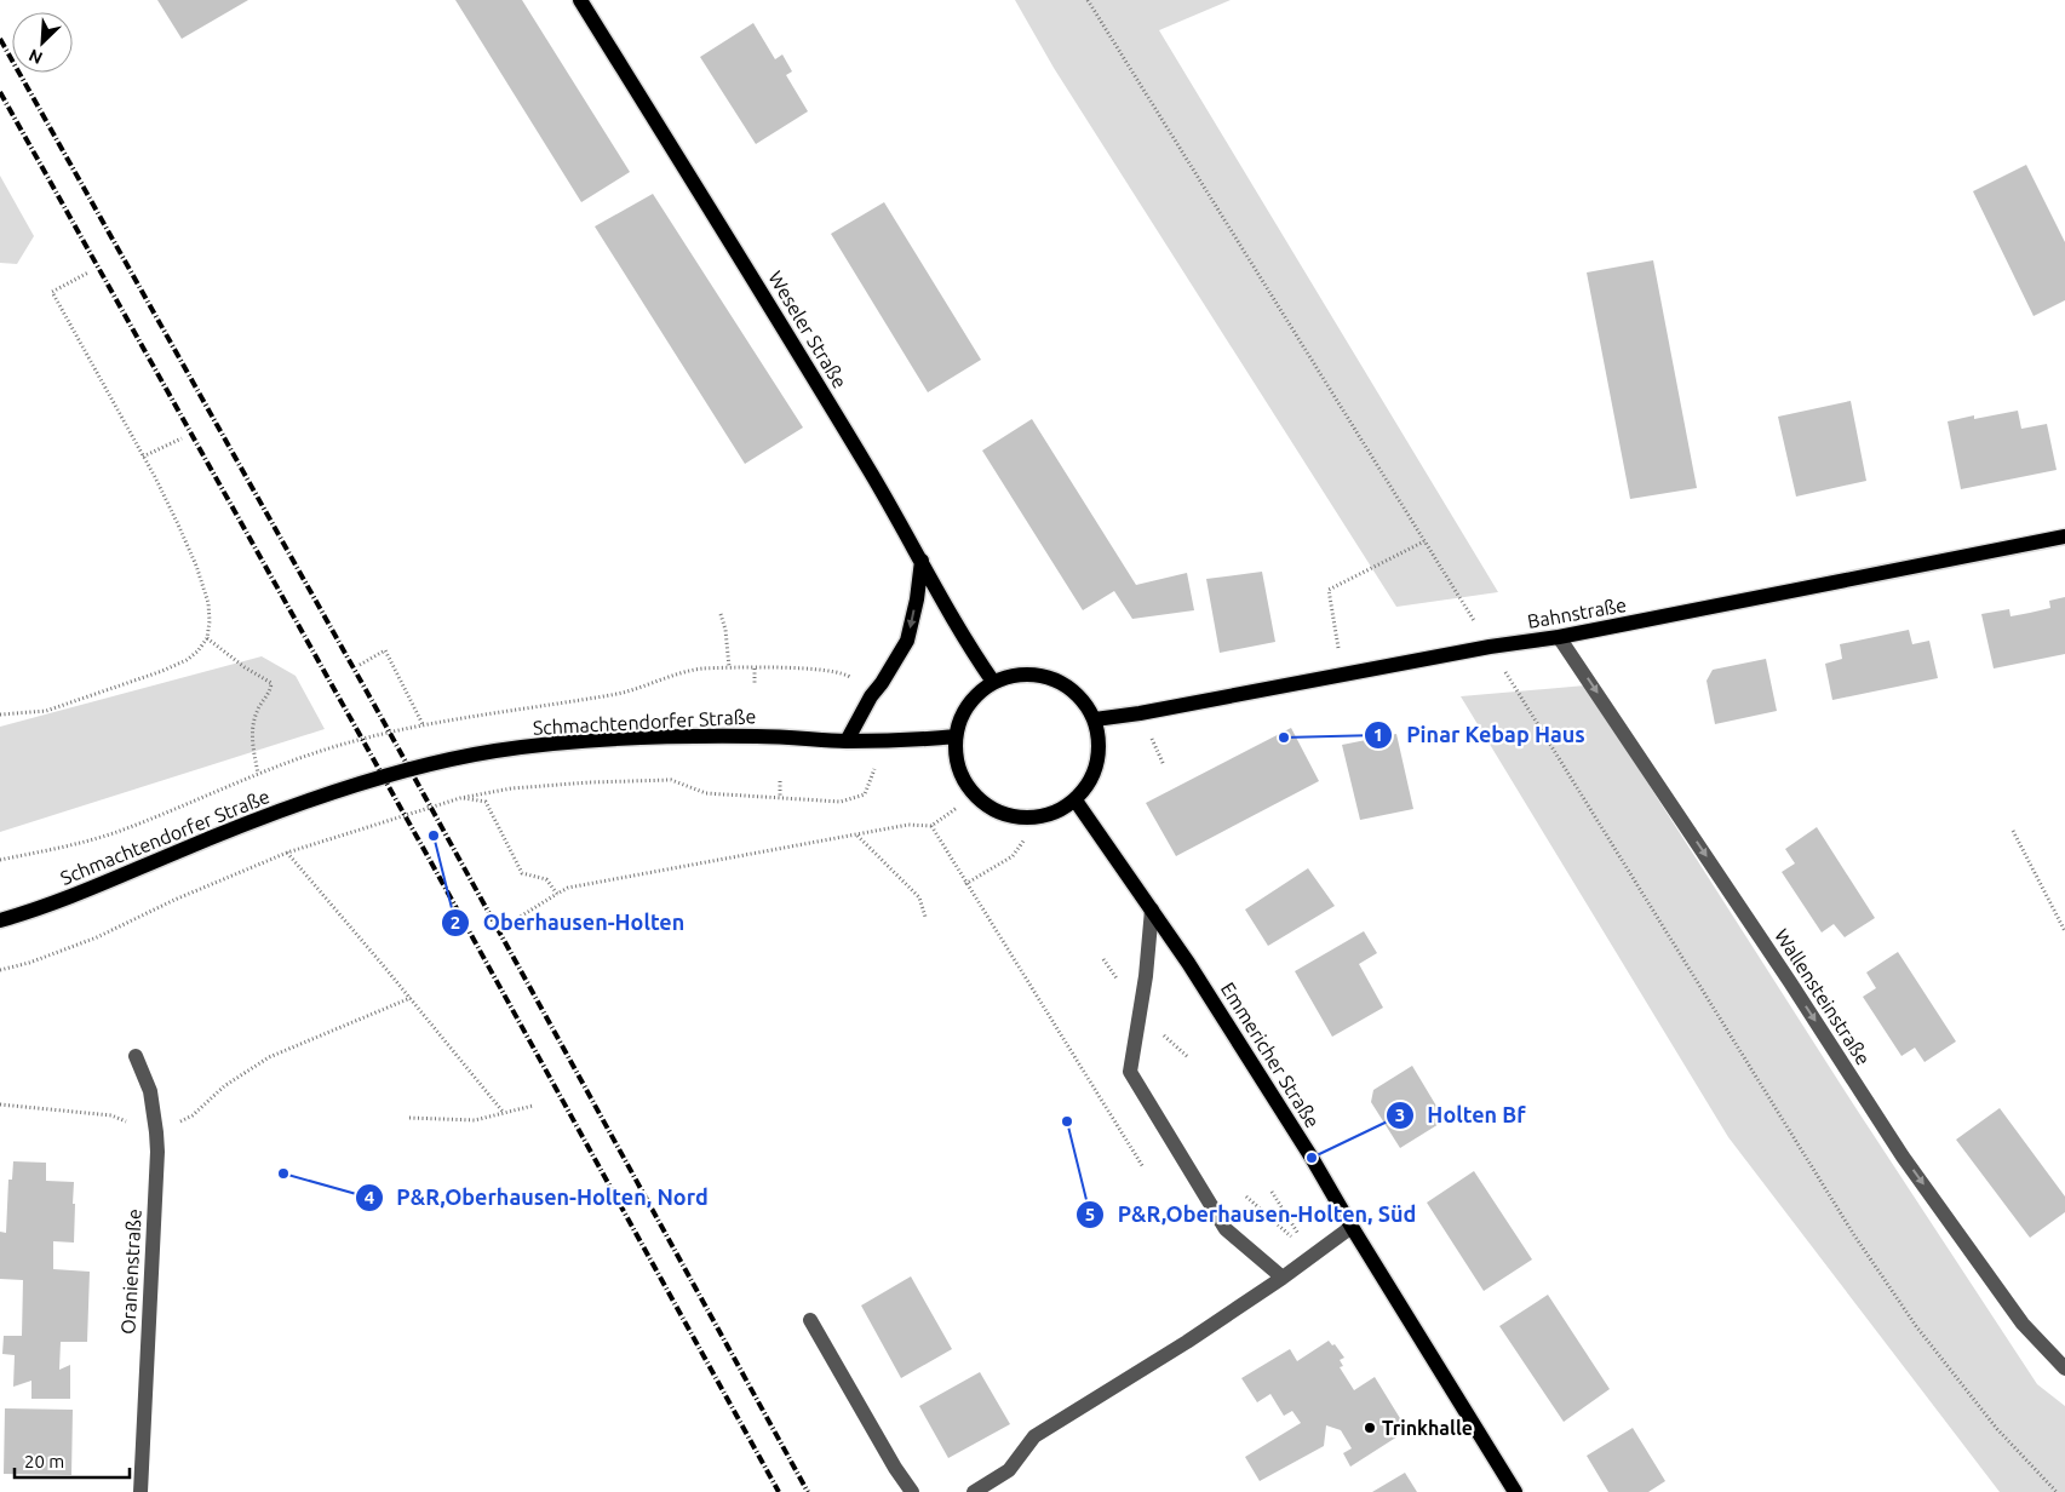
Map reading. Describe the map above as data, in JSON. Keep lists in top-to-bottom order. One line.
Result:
{"streets":{"main road":["Weseler Straße","Bahnstraße","Schmachtendorfer Straße","Emmericher Straße"],"street":["Wallensteinstraße","Oranienstraße"]},"crossings":[["Weseler Straße","Bahnstraße"],["Weseler Straße","Schmachtendorfer Straße"],["Weseler Straße","Emmericher Straße"],["Bahnstraße","Schmachtendorfer Straße"],["Bahnstraße","Wallensteinstraße"],["Bahnstraße","Emmericher Straße"],["Schmachtendorfer Straße","Emmericher Straße"]],"one_way":["Wallensteinstraße"],"places":["Pinar Kebap Haus","Oberhausen-Holten","P&R,Oberhausen-Holten, Süd","Holten Bf","P&R,Oberhausen-Holten, Nord","Trinkhalle"],"scale_bar":"20 m","north":"bottom left"}
